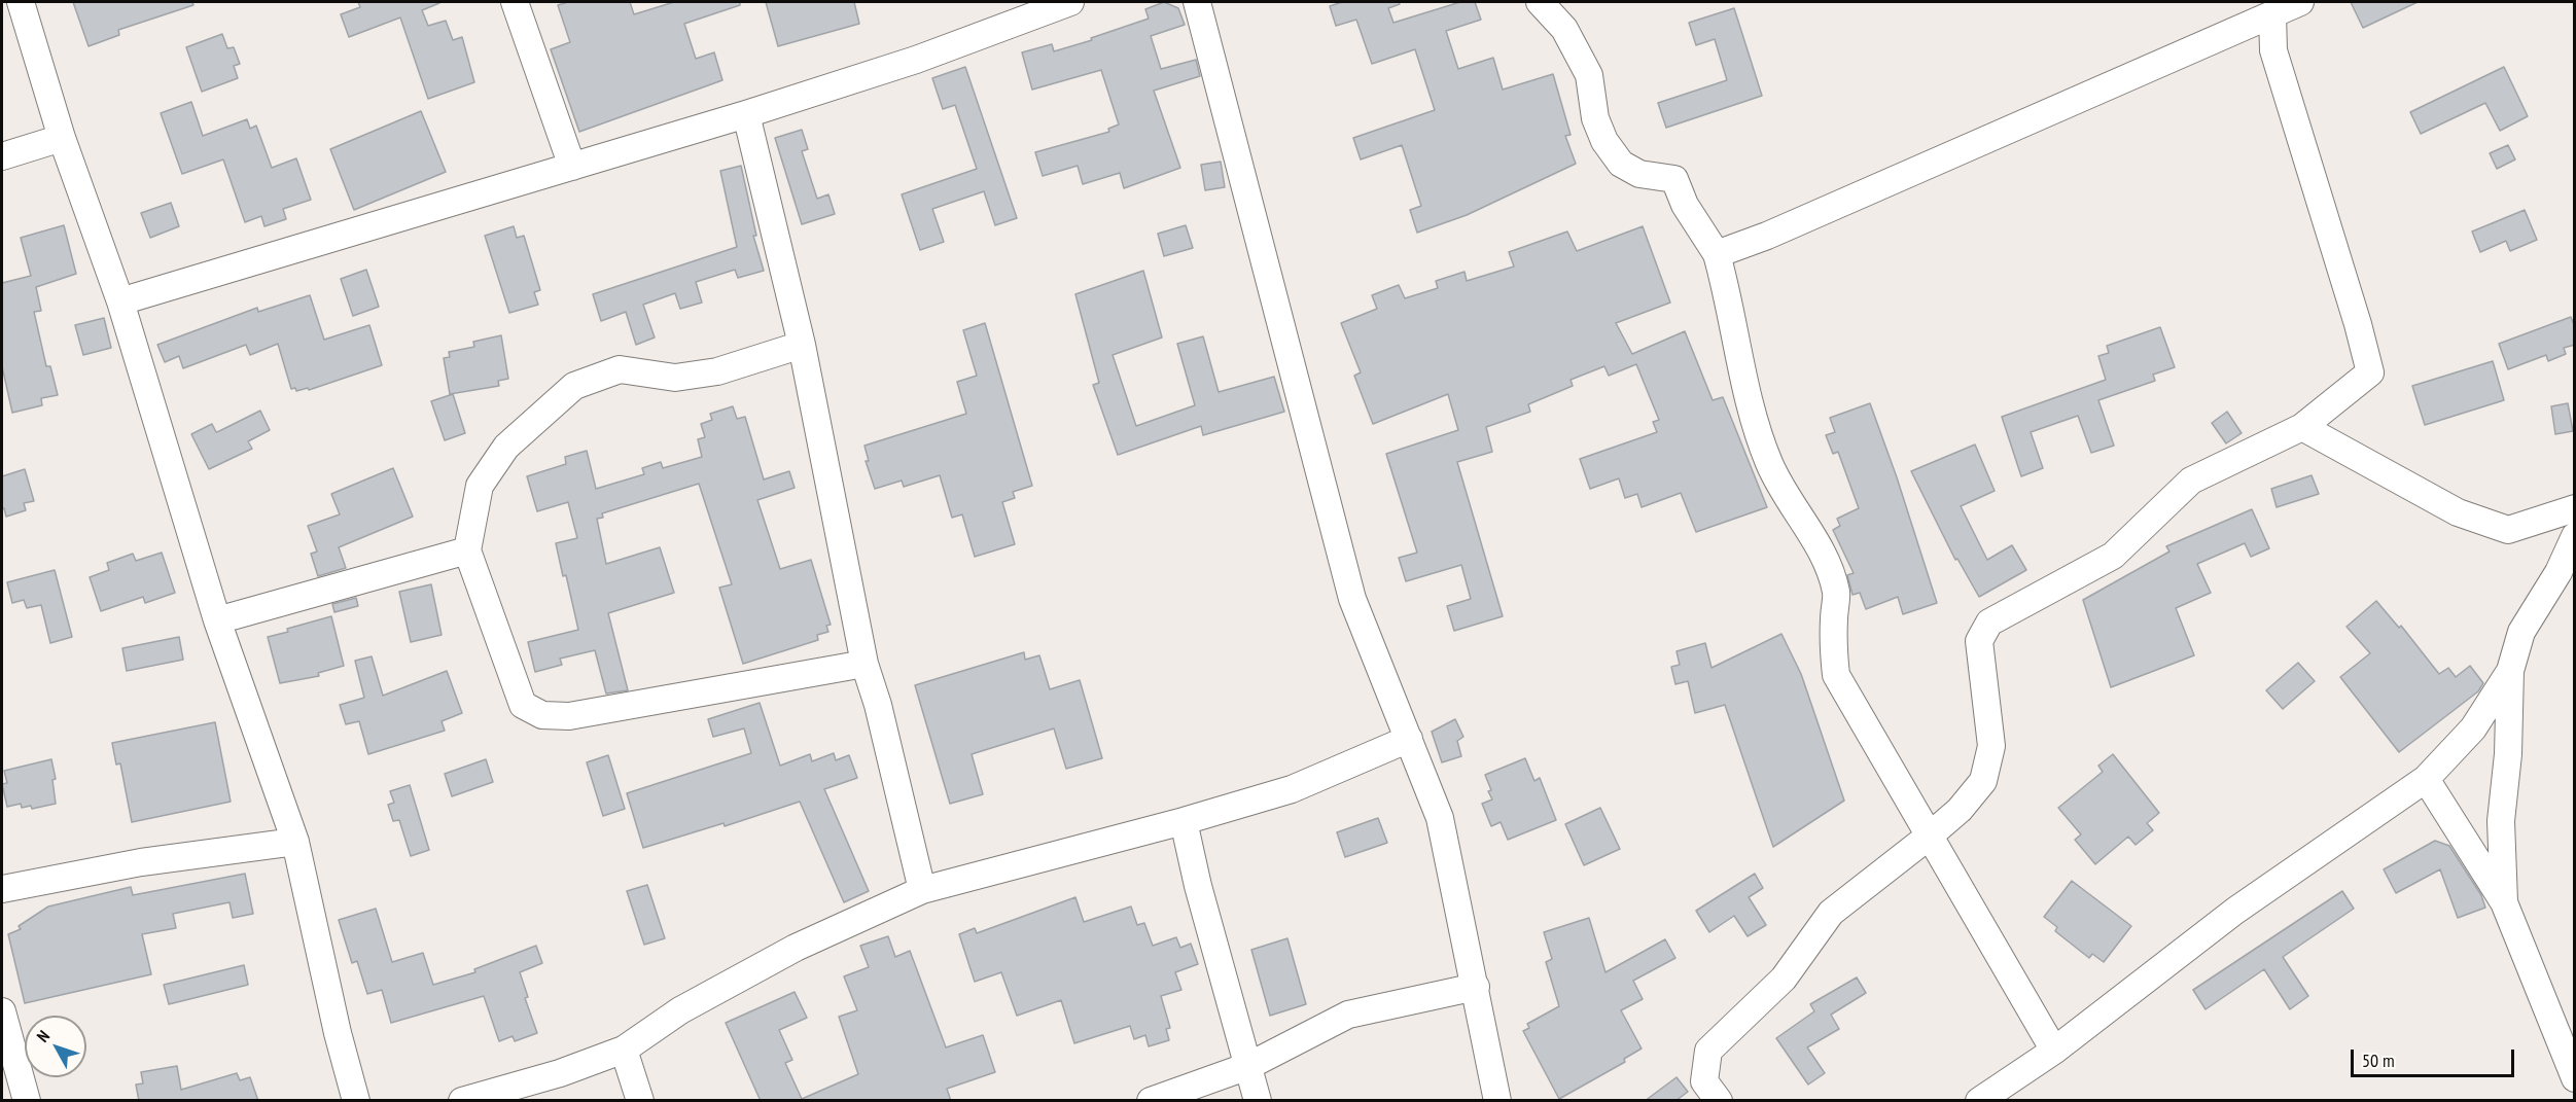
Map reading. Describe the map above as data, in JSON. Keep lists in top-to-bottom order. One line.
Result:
{"scale_bar":"50 m","north":"top left"}
